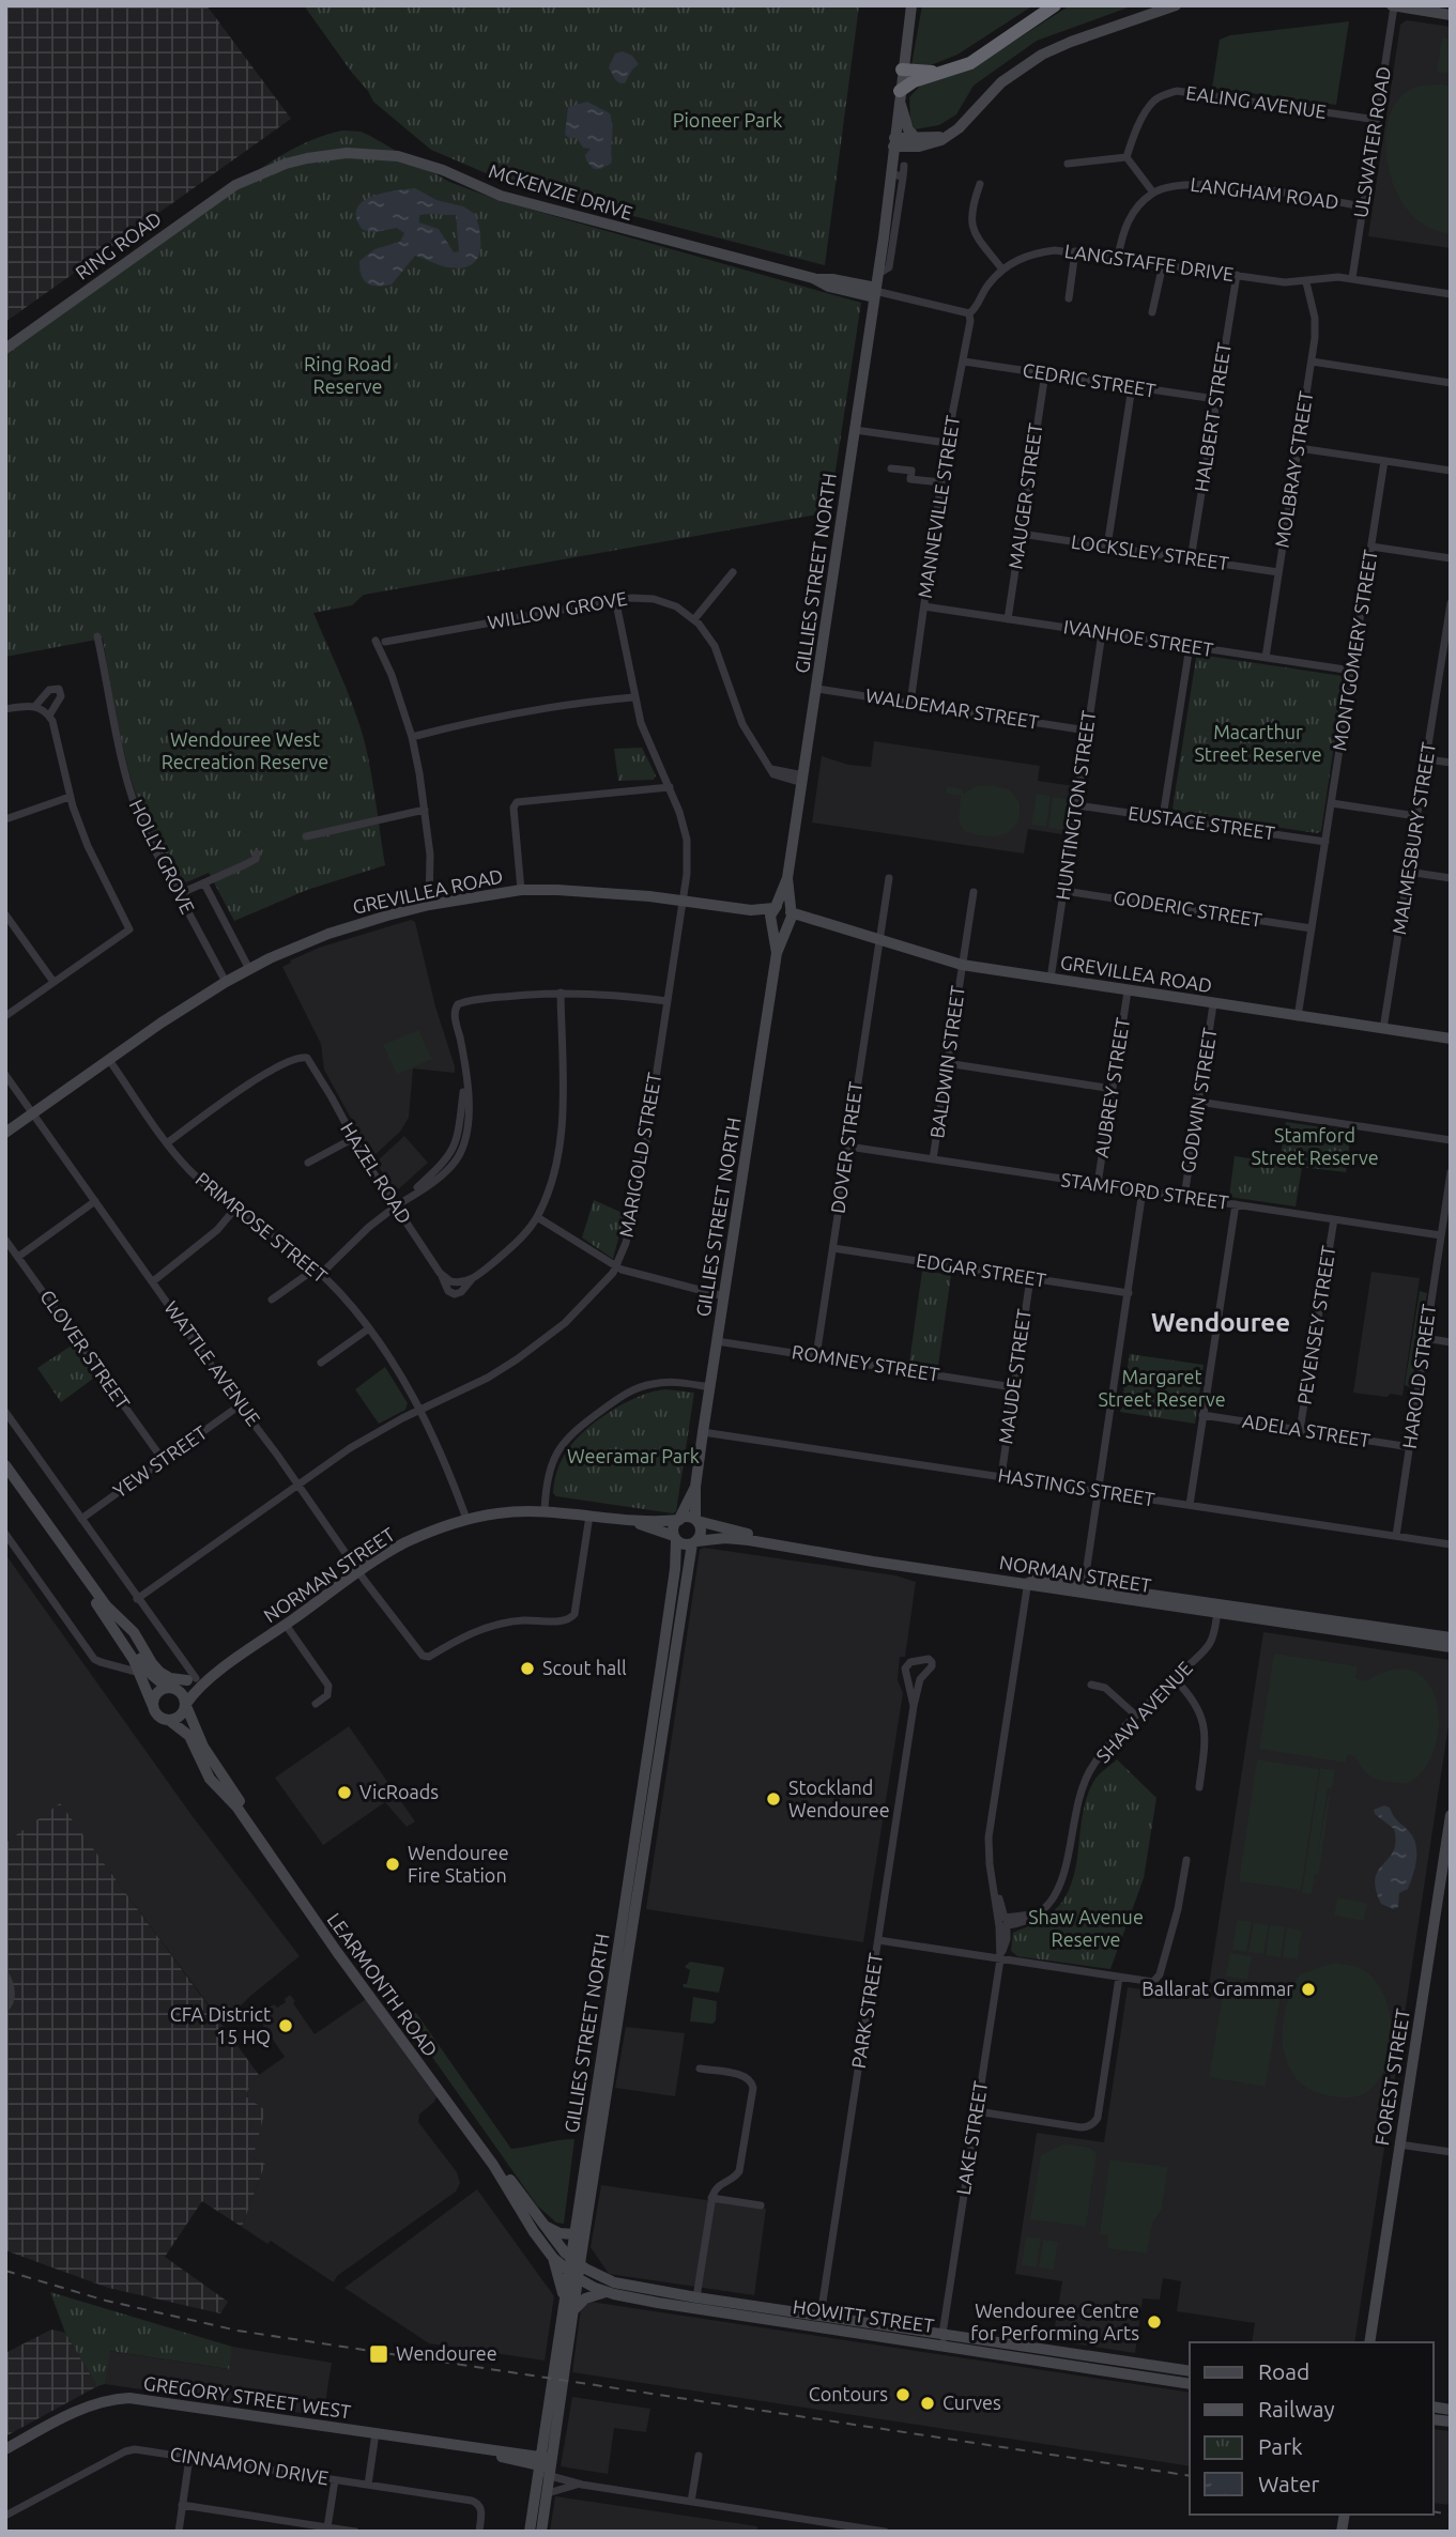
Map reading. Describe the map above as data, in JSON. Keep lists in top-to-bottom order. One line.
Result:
{"streets":{"main road":["MCKENZIE DRIVE","RING ROAD","GILLIES STREET NORTH","GREVILLEA ROAD","NORMAN STREET","LEARMONTH ROAD","FOREST STREET","HOWITT STREET","GREGORY STREET WEST"],"street":["EALING AVENUE","ULSWATER ROAD","LANGHAM ROAD","LANGSTAFFE DRIVE","CEDRIC STREET","HALBERT STREET","MOLBRAY STREET","MAUGER STREET","MANNEVILLE STREET","LOCKSLEY STREET","WILLOW GROVE","IVANHOE STREET","MONTGOMERY STREET","WALDEMAR STREET","HUNTINGTON STREET","EUSTACE STREET","MALMESBURY STREET","HOLLY GROVE","GODERIC STREET","BALDWIN STREET","AUBREY STREET","GODWIN STREET","DOVER STREET","MARIGOLD STREET","HAZEL ROAD","STAMFORD STREET","PRIMROSE STREET","EDGAR STREET","PEVENSEY STREET","CLOVER STREET","WATTLE AVENUE","ROMNEY STREET","MAUDE STREET","HAROLD STREET","ADELA STREET","YEW STREET","HASTINGS STREET","SHAW AVENUE","PARK STREET","LAKE STREET","CINNAMON DRIVE"]},"crossings":[["EALING AVENUE","ULSWATER ROAD"],["ULSWATER ROAD","LANGHAM ROAD"],["ULSWATER ROAD","LANGSTAFFE DRIVE"],["MCKENZIE DRIVE","RING ROAD"],["MCKENZIE DRIVE","GILLIES STREET NORTH"],["LANGSTAFFE DRIVE","HALBERT STREET"],["LANGSTAFFE DRIVE","MOLBRAY STREET"],["LANGSTAFFE DRIVE","MANNEVILLE STREET"],["CEDRIC STREET","HALBERT STREET"],["CEDRIC STREET","MAUGER STREET"],["CEDRIC STREET","MANNEVILLE STREET"],["HALBERT STREET","LOCKSLEY STREET"],["MOLBRAY STREET","LOCKSLEY STREET"],["MOLBRAY STREET","IVANHOE STREET"],["MAUGER STREET","LOCKSLEY STREET"],["MAUGER STREET","IVANHOE STREET"],["MANNEVILLE STREET","IVANHOE STREET"],["MANNEVILLE STREET","WALDEMAR STREET"],["GILLIES STREET NORTH","WILLOW GROVE"],["GILLIES STREET NORTH","WALDEMAR STREET"],["GILLIES STREET NORTH","GREVILLEA ROAD"],["GILLIES STREET NORTH","ROMNEY STREET"],["GILLIES STREET NORTH","HASTINGS STREET"],["GILLIES STREET NORTH","NORMAN STREET"],["GILLIES STREET NORTH","LEARMONTH ROAD"],["GILLIES STREET NORTH","HOWITT STREET"],["GILLIES STREET NORTH","GREGORY STREET WEST"],["WILLOW GROVE","MARIGOLD STREET"],["IVANHOE STREET","MONTGOMERY STREET"],["IVANHOE STREET","HUNTINGTON STREET"],["MONTGOMERY STREET","EUSTACE STREET"],["MONTGOMERY STREET","GREVILLEA ROAD"],["MONTGOMERY STREET","GODERIC STREET"],["WALDEMAR STREET","HUNTINGTON STREET"],["HUNTINGTON STREET","EUSTACE STREET"],["HUNTINGTON STREET","GREVILLEA ROAD"],["HUNTINGTON STREET","GODERIC STREET"],["MALMESBURY STREET","GREVILLEA ROAD"],["HOLLY GROVE","GREVILLEA ROAD"],["GREVILLEA ROAD","BALDWIN STREET"],["GREVILLEA ROAD","AUBREY STREET"],["GREVILLEA ROAD","GODWIN STREET"],["GREVILLEA ROAD","DOVER STREET"],["GREVILLEA ROAD","MARIGOLD STREET"],["GREVILLEA ROAD","PRIMROSE STREET"],["GREVILLEA ROAD","WATTLE AVENUE"],["BALDWIN STREET","STAMFORD STREET"],["AUBREY STREET","STAMFORD STREET"],["GODWIN STREET","STAMFORD STREET"],["DOVER STREET","STAMFORD STREET"],["DOVER STREET","EDGAR STREET"],["DOVER STREET","ROMNEY STREET"],["MARIGOLD STREET","PRIMROSE STREET"],["MARIGOLD STREET","WATTLE AVENUE"],["HAZEL ROAD","PRIMROSE STREET"],["STAMFORD STREET","PEVENSEY STREET"],["STAMFORD STREET","HAROLD STREET"],["PRIMROSE STREET","NORMAN STREET"],["EDGAR STREET","MAUDE STREET"],["PEVENSEY STREET","ADELA STREET"],["CLOVER STREET","YEW STREET"],["WATTLE AVENUE","YEW STREET"],["WATTLE AVENUE","NORMAN STREET"],["ROMNEY STREET","MAUDE STREET"],["MAUDE STREET","HASTINGS STREET"],["HAROLD STREET","ADELA STREET"],["HAROLD STREET","HASTINGS STREET"],["NORMAN STREET","SHAW AVENUE"],["NORMAN STREET","LEARMONTH ROAD"],["SHAW AVENUE","LAKE STREET"],["LEARMONTH ROAD","HOWITT STREET"],["PARK STREET","HOWITT STREET"],["LAKE STREET","HOWITT STREET"]],"districts":["Wendouree"],"parks":["Pioneer Park","Ring Road Reserve","Macarthur Street Reserve","Wendouree West Recreation Reserve","Stamford Street Reserve","Margaret Street Reserve","Weeramar Park","Shaw Avenue Reserve"],"places":{"other":["Scout hall","VicRoads","Stockland Wendouree","Wendouree Fire Station","Ballarat Grammar","CFA District 15 HQ","Wendouree Centre for Performing Arts","Contours","Curves"],"transit":["Wendouree"]},"legend":["Road","Railway","Park","Water"]}
